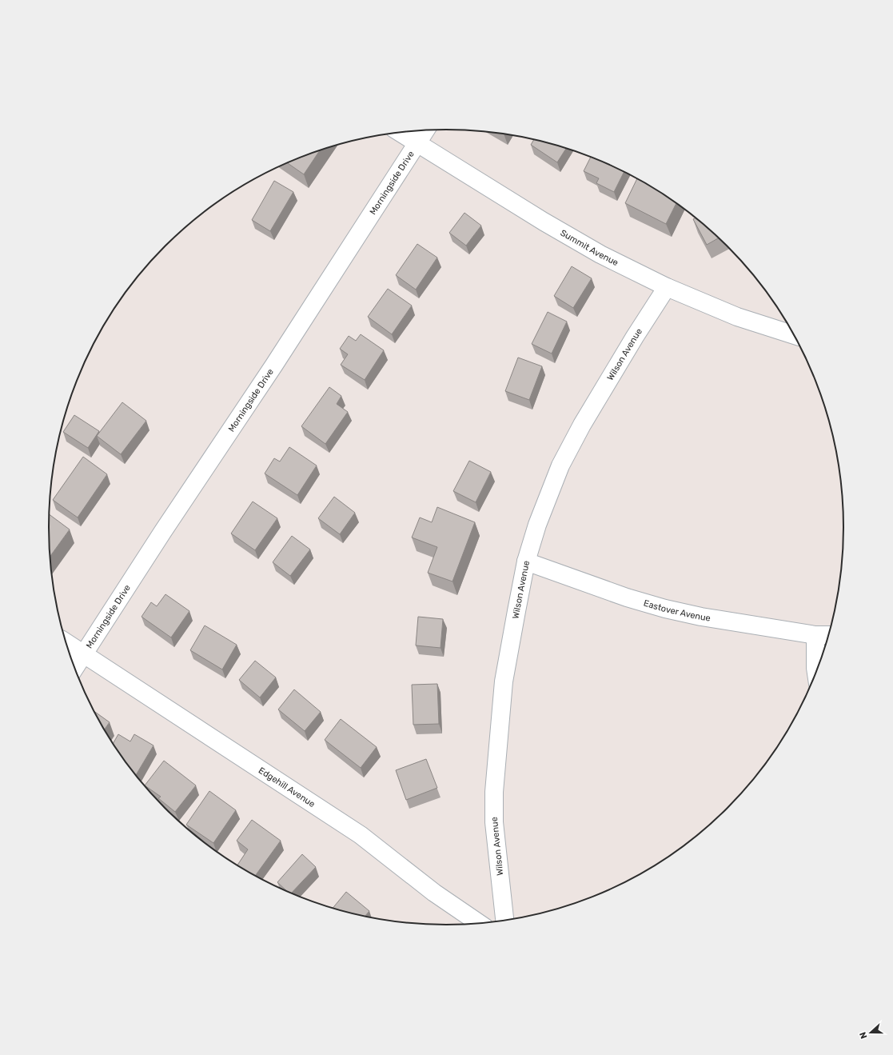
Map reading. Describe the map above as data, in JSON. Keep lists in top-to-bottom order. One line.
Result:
{"streets":{"street":["Morningside Drive","Summit Avenue","Wilson Avenue","Eastover Avenue","Edgehill Avenue"]},"crossings":[["Morningside Drive","Summit Avenue"],["Morningside Drive","Edgehill Avenue"],["Summit Avenue","Wilson Avenue"],["Wilson Avenue","Eastover Avenue"]],"north":"left"}
